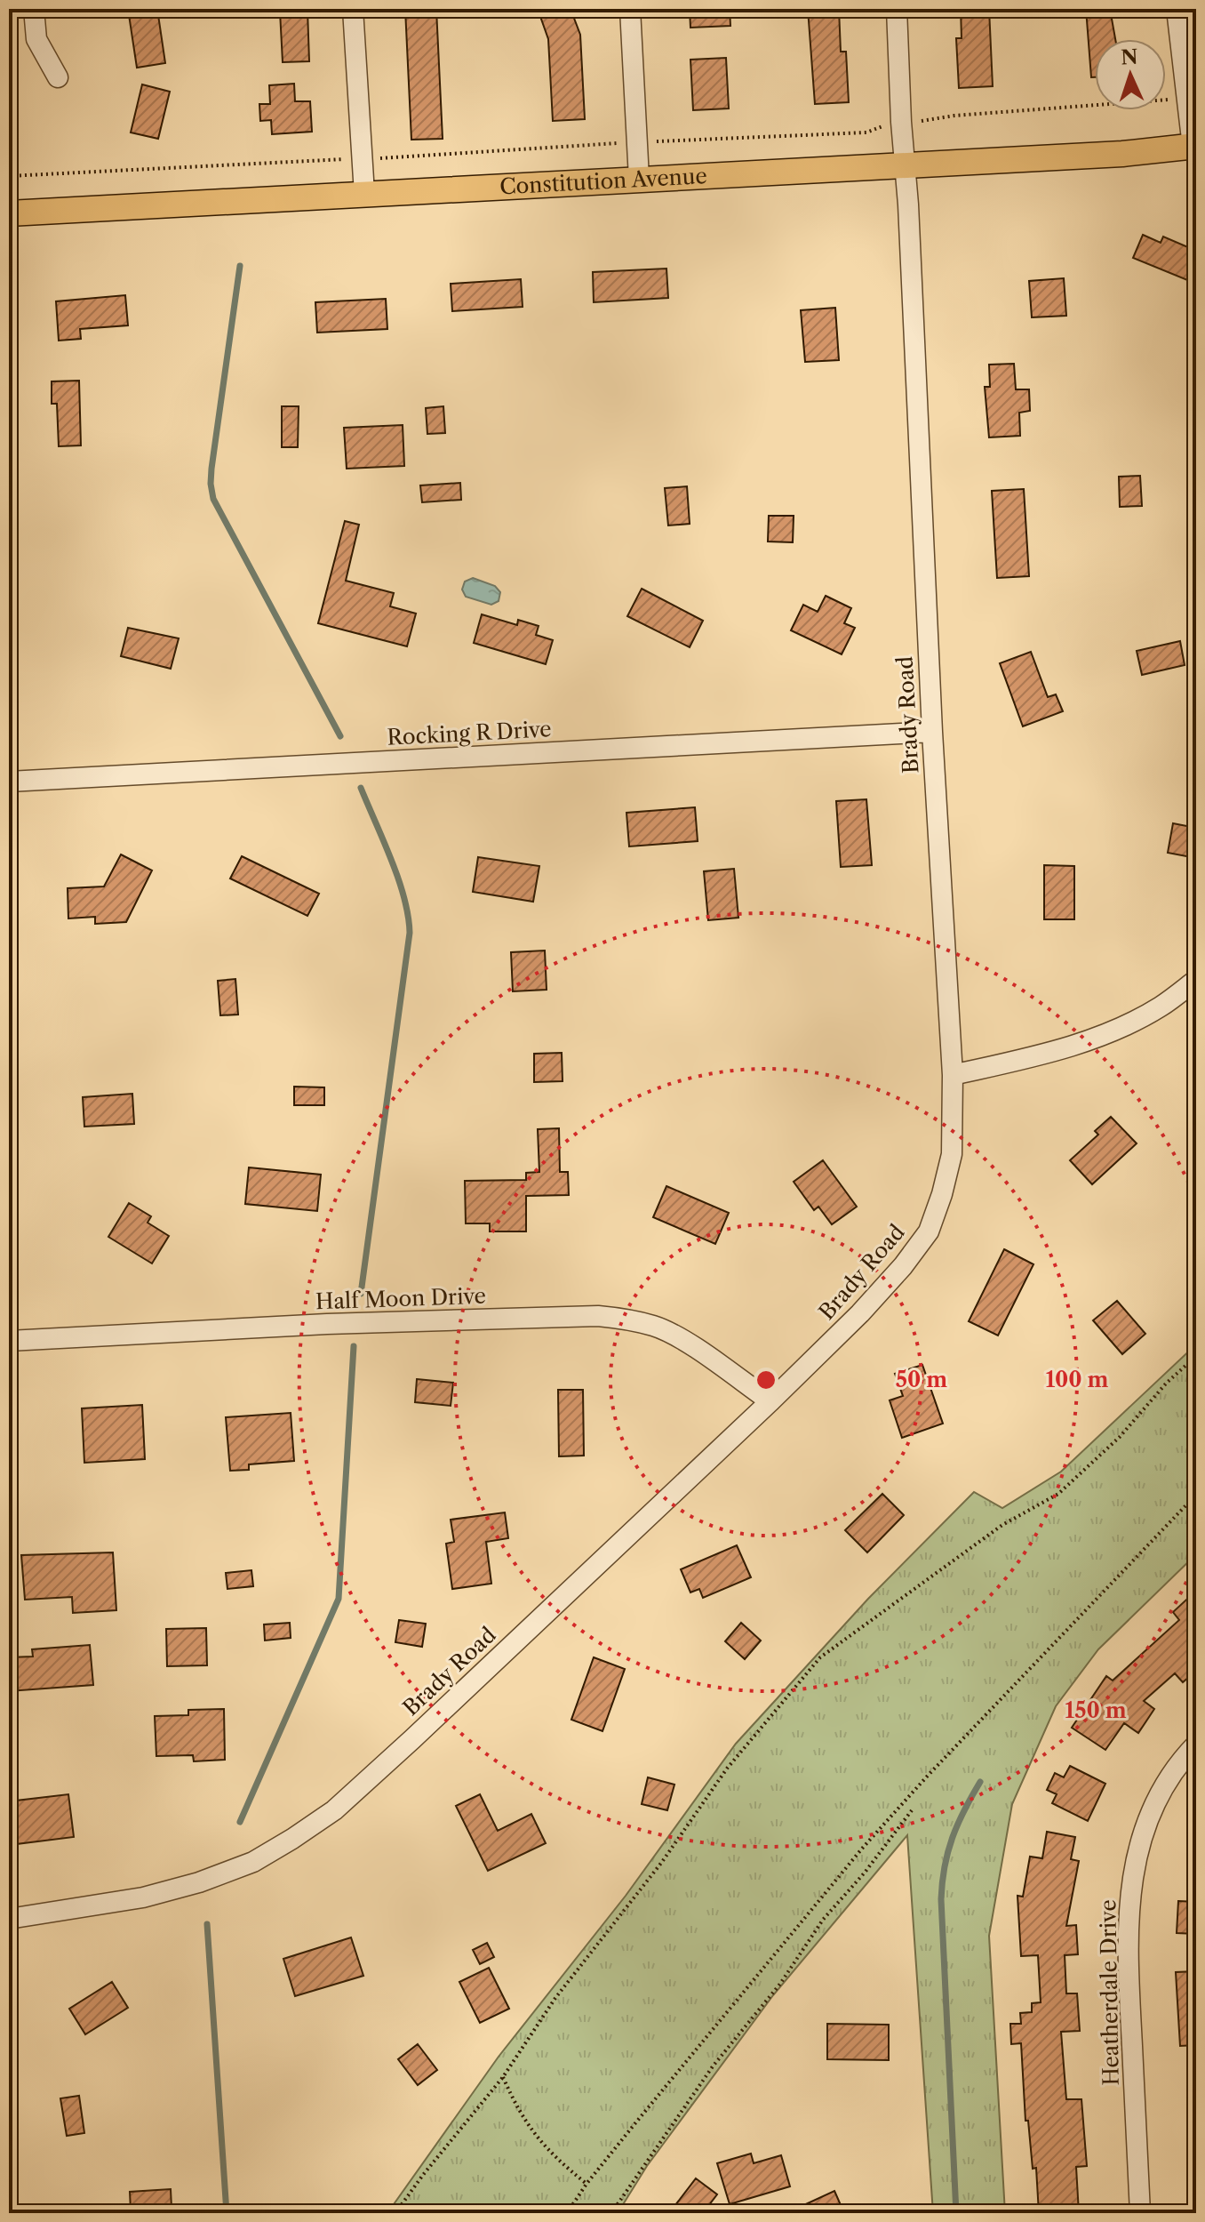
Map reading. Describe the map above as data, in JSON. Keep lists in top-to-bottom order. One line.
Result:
{"streets":{"main road":["Constitution Avenue"],"street":["Brady Road","Rocking R Drive","Half Moon Drive","Heatherdale Drive"]},"crossings":[["Constitution Avenue","Brady Road"],["Brady Road","Rocking R Drive"],["Brady Road","Half Moon Drive"]],"north":"top","rings":["50 m","100 m","150 m"]}
